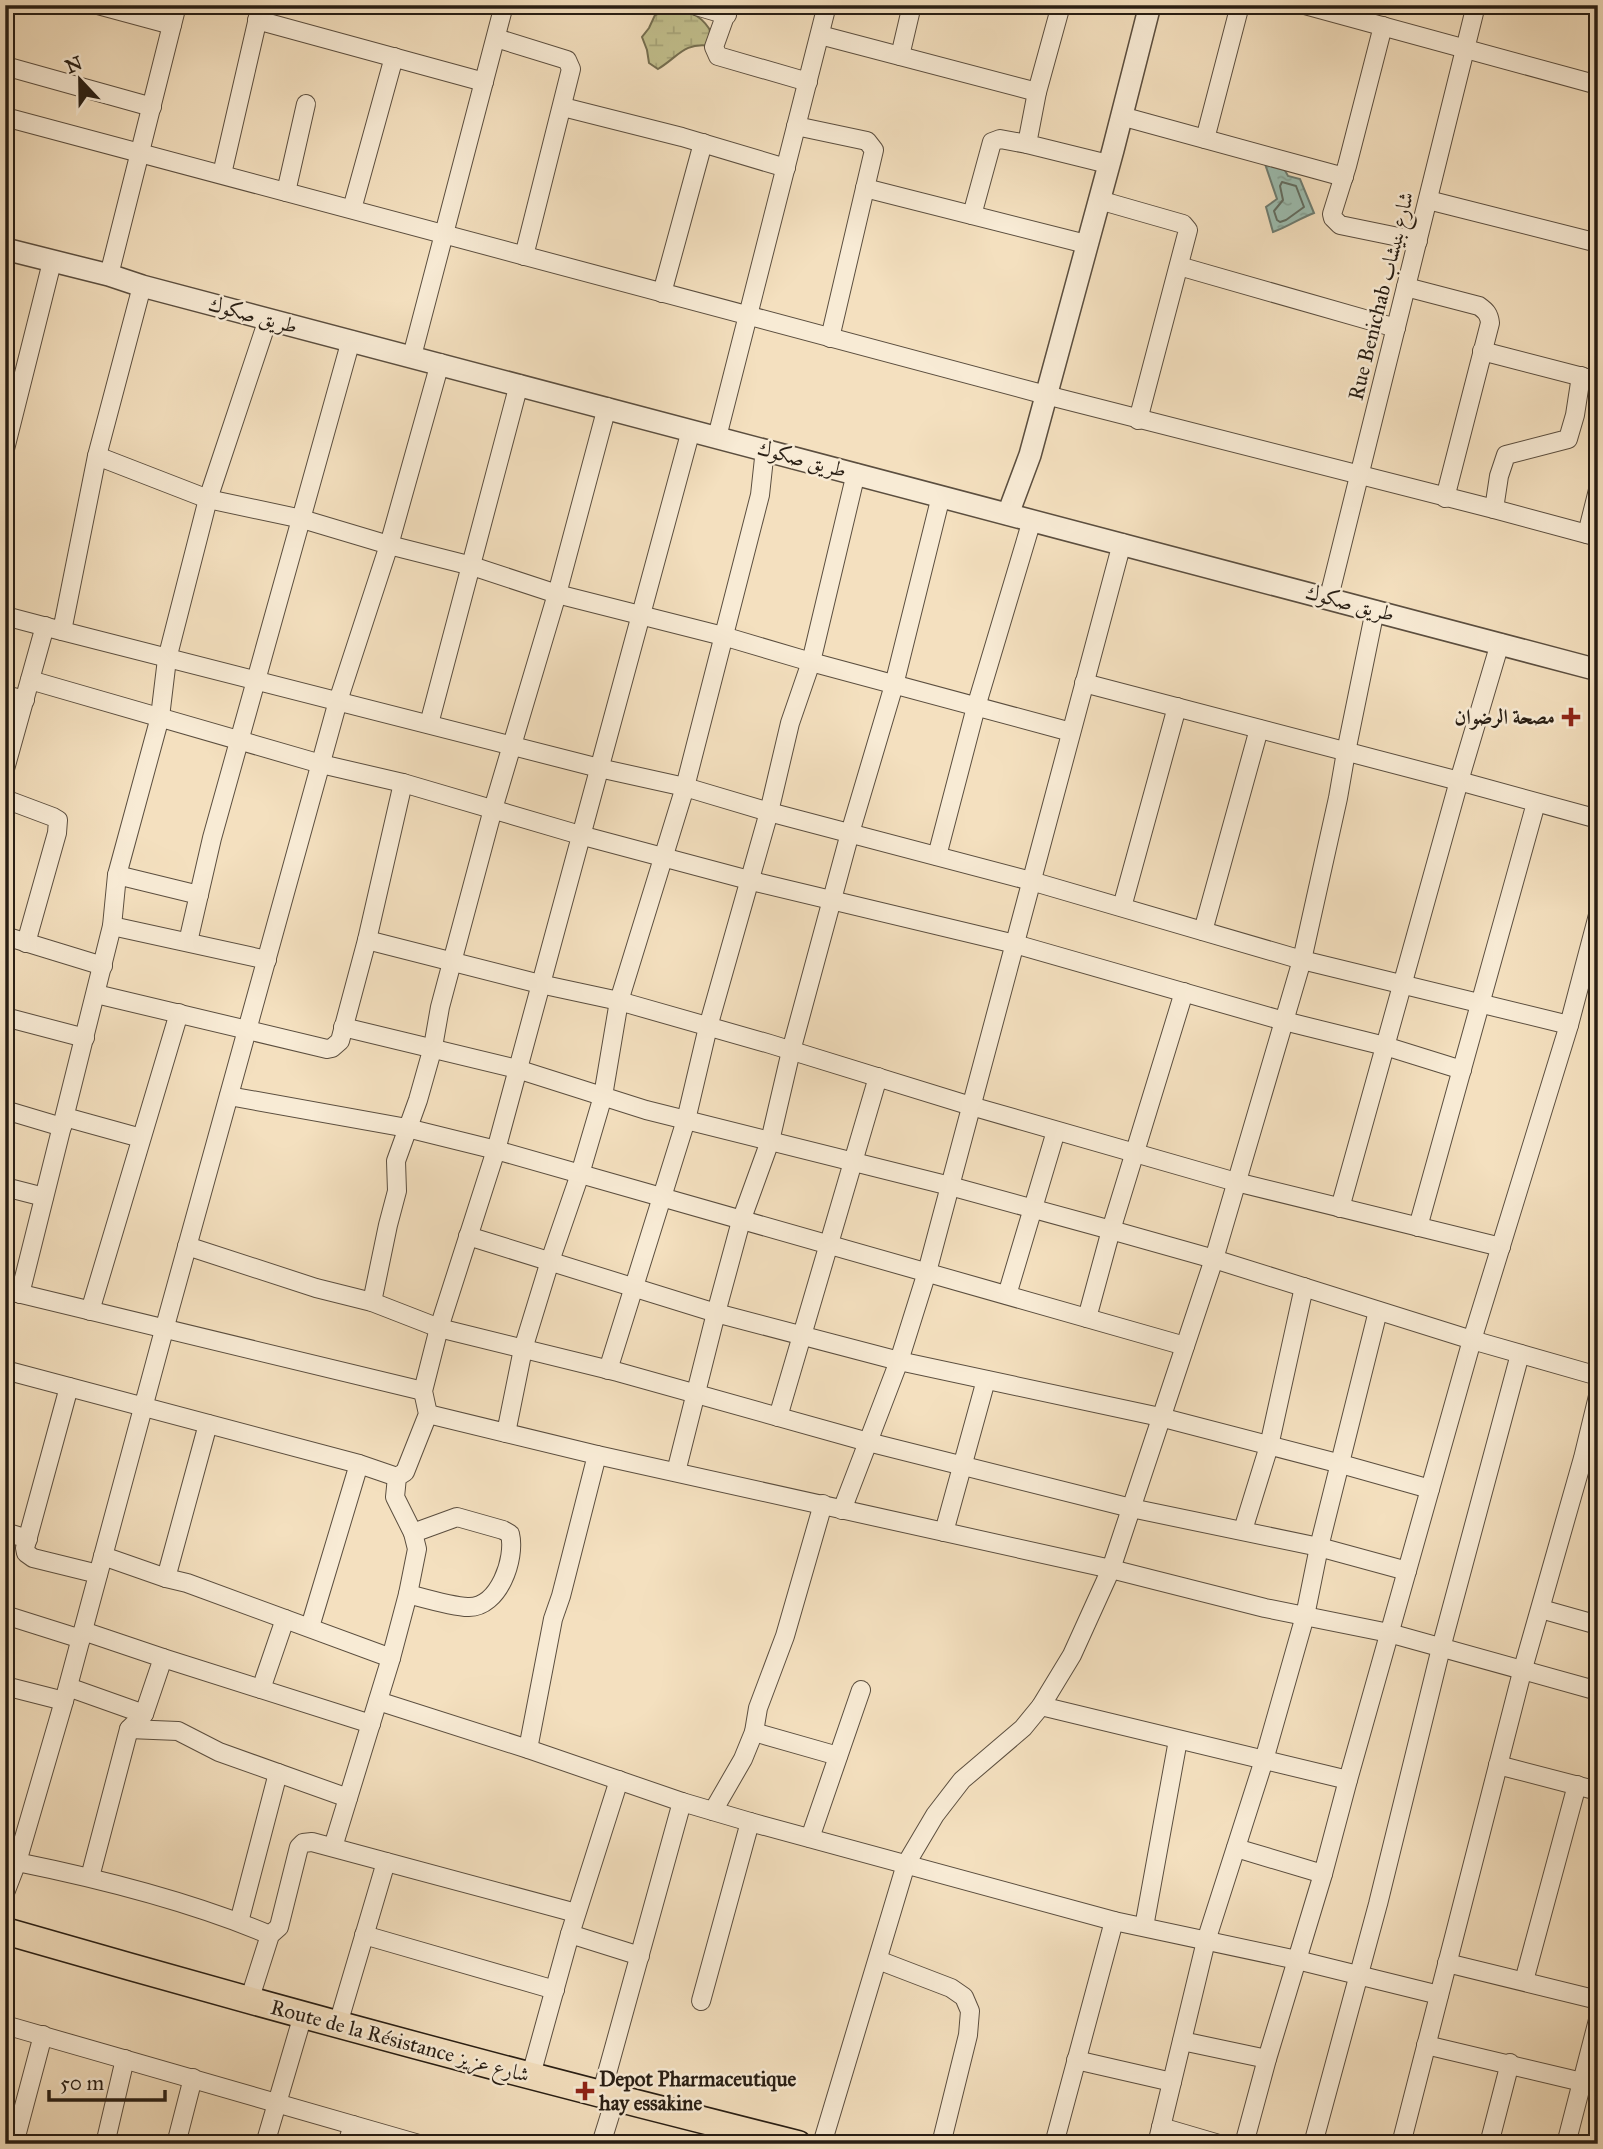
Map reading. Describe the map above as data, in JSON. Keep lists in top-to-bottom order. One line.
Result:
{"streets":{"main road":["Route de la Résistance شارع عزيز"],"street":["Rue Benichab شارع بنيشاب","طريق صكوك"]},"crossings":[["Rue Benichab شارع بنيشاب","طريق صكوك"]],"places":{"health":["مصحة الرضوان","Depot Pharmaceutique hay essakine"]},"scale_bar":"50 m","north":"top"}
